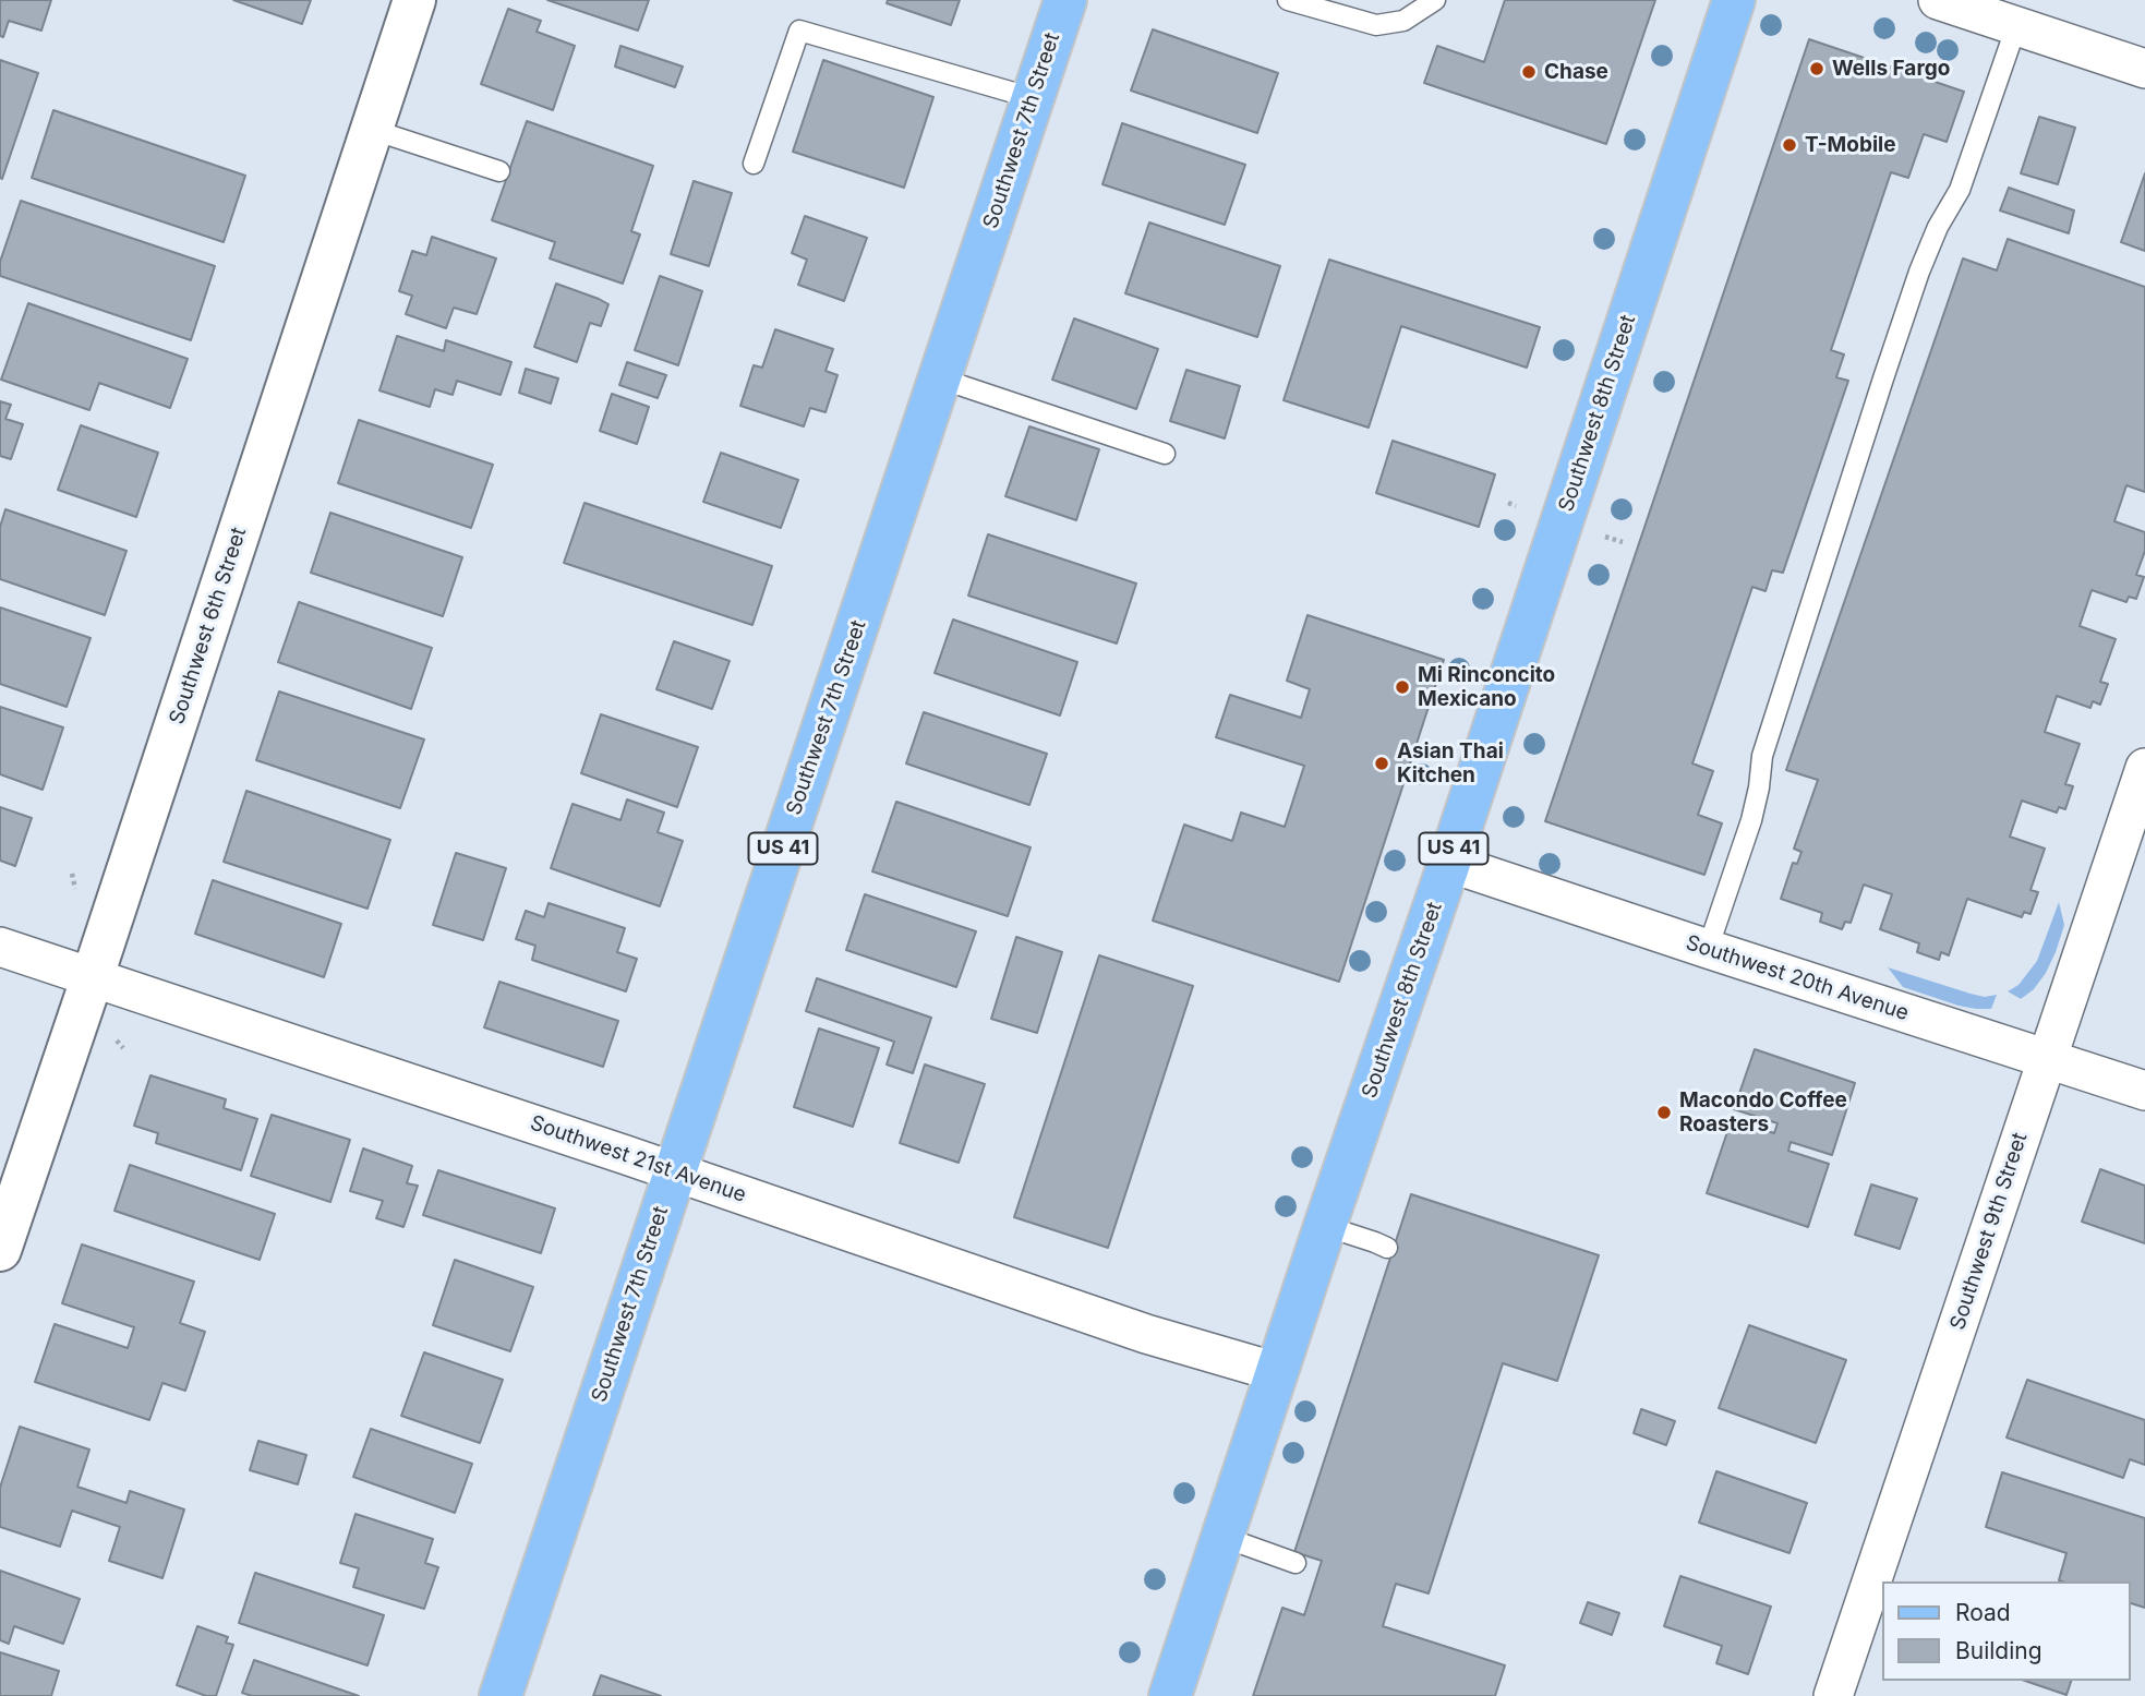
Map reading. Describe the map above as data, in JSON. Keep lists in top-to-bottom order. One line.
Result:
{"streets":{"main road":["Southwest 7th Street","Southwest 8th Street","US 41"],"street":["Southwest 6th Street","Southwest 20th Avenue","Southwest 21st Avenue","Southwest 9th Street"]},"crossings":[["Southwest 7th Street","Southwest 21st Avenue"],["Southwest 8th Street","Southwest 20th Avenue"],["Southwest 8th Street","Southwest 21st Avenue"],["Southwest 6th Street","Southwest 21st Avenue"],["Southwest 20th Avenue","Southwest 9th Street"]],"places":["Wells Fargo","Chase","T-Mobile","Mi Rinconcito Mexicano","Asian Thai Kitchen","Macondo Coffee Roasters"],"legend":["Road","Building"]}
